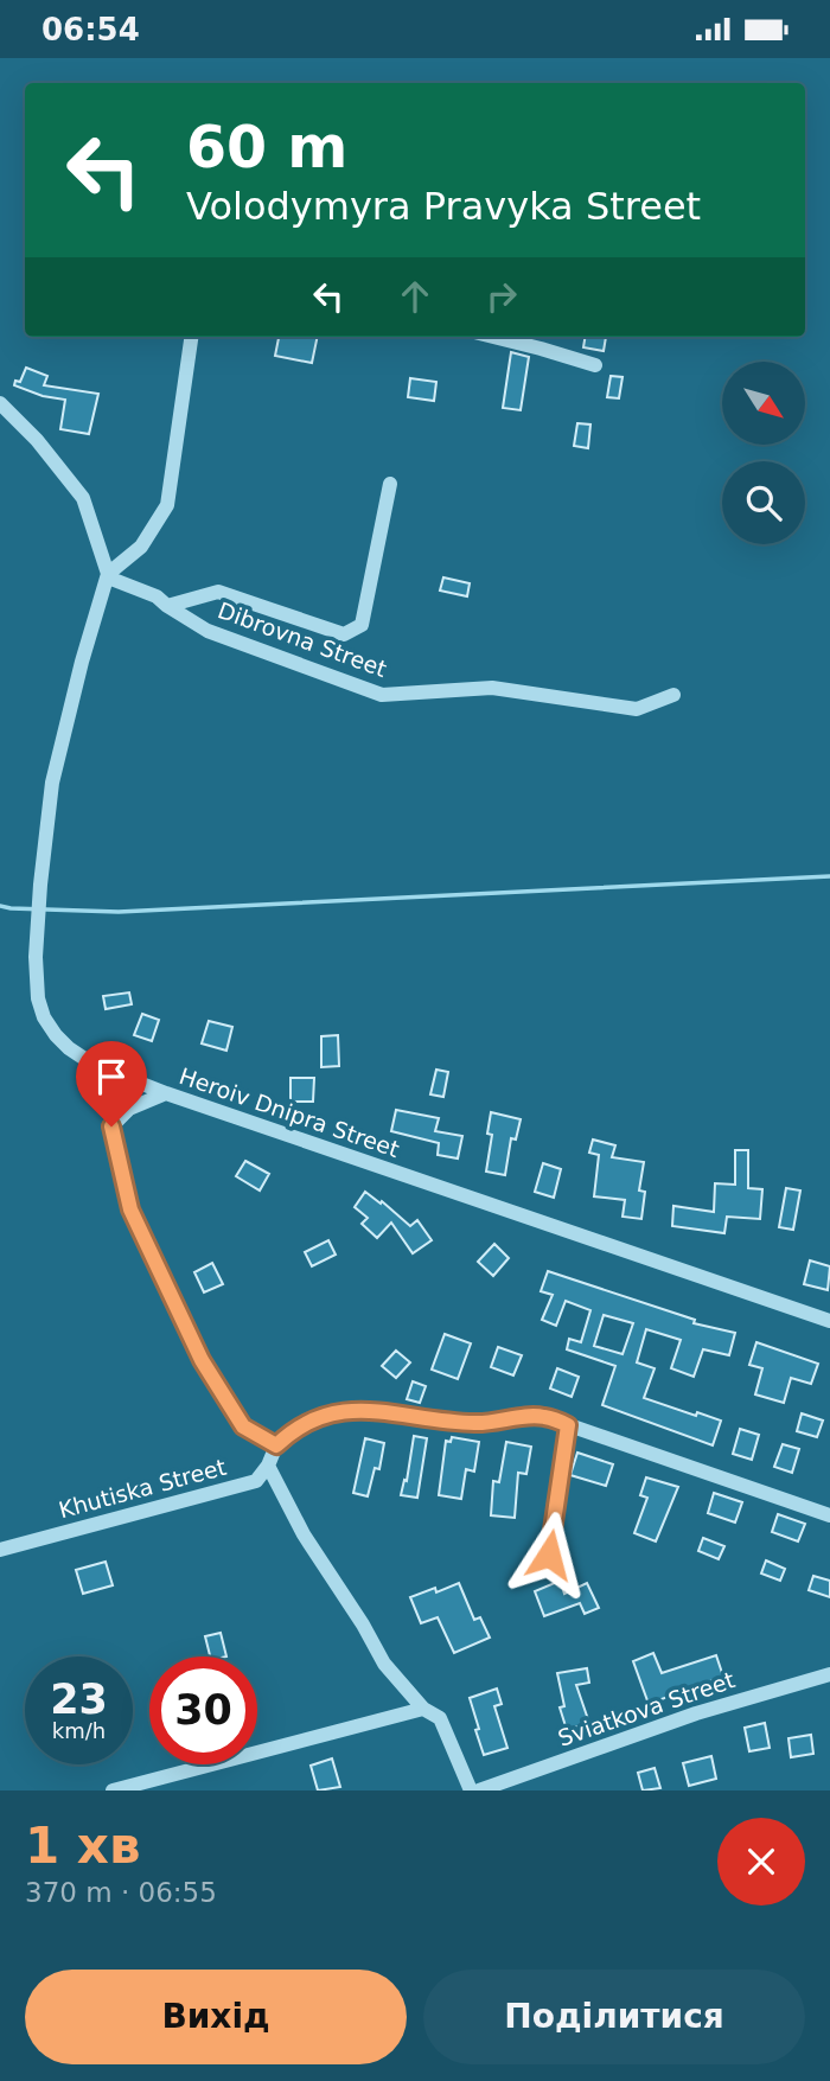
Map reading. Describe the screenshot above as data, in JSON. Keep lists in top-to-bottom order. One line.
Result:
{"streets":{"street":["Dibrovna Street","Heroiv Dnipra Street","Khutiska Street","Sviatkova Street"]},"crossings":[["Dibrovna Street","Heroiv Dnipra Street"]],"north":"bottom right","page":{"status":"06:54","turn":["60 m","Volodymyra Pravyka Street"],"speed":"23 km/h","limit":"30","heading":["1 хв","370 m · 06:55"],"buttons":["Вихід","Поділитися"]}}
